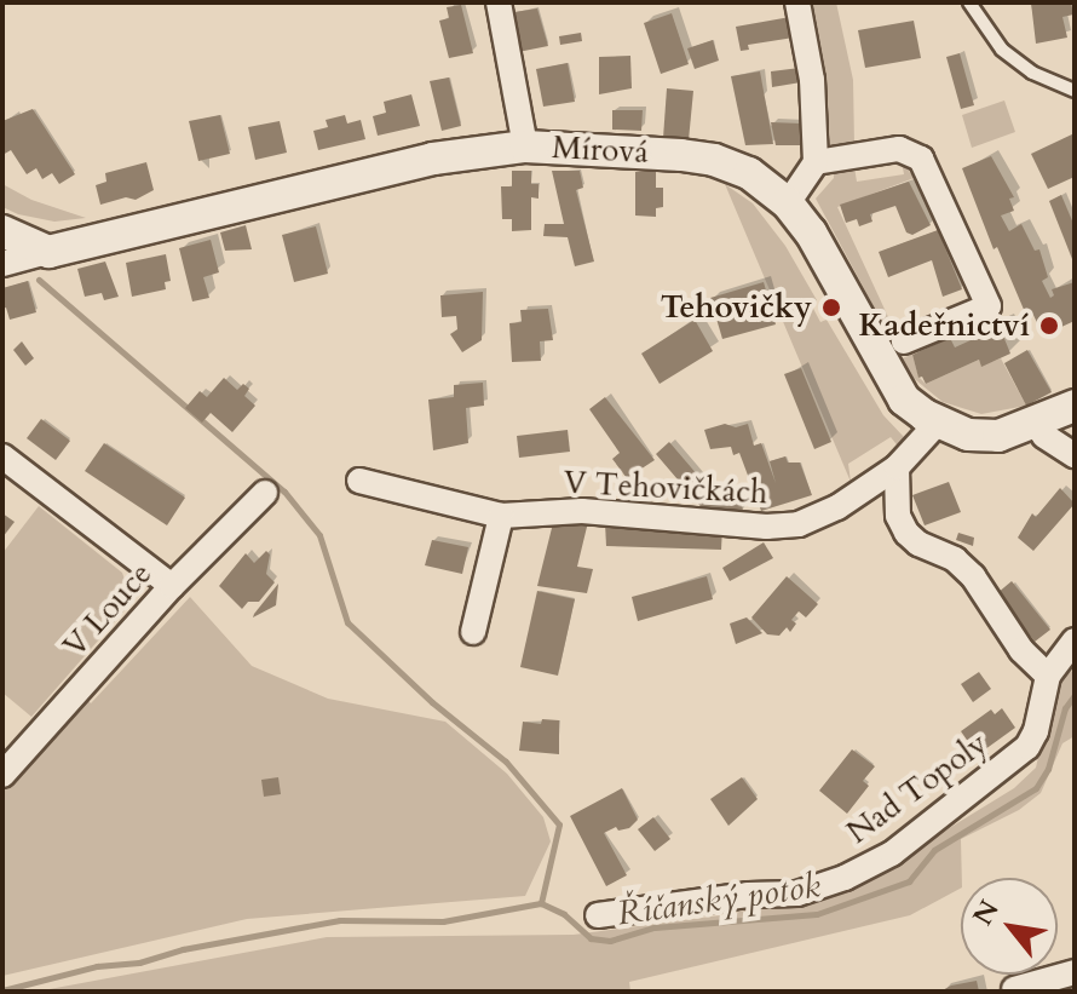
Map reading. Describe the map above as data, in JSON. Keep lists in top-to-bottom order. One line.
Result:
{"streets":{"street":["Mírová","V Tehovičkách","V Louce","Nad Topoly"]},"crossings":[["Mírová","V Tehovičkách"]],"water":["Říčanský potok"],"places":["Tehovičky","Kadeřnictví"],"north":"top left"}
